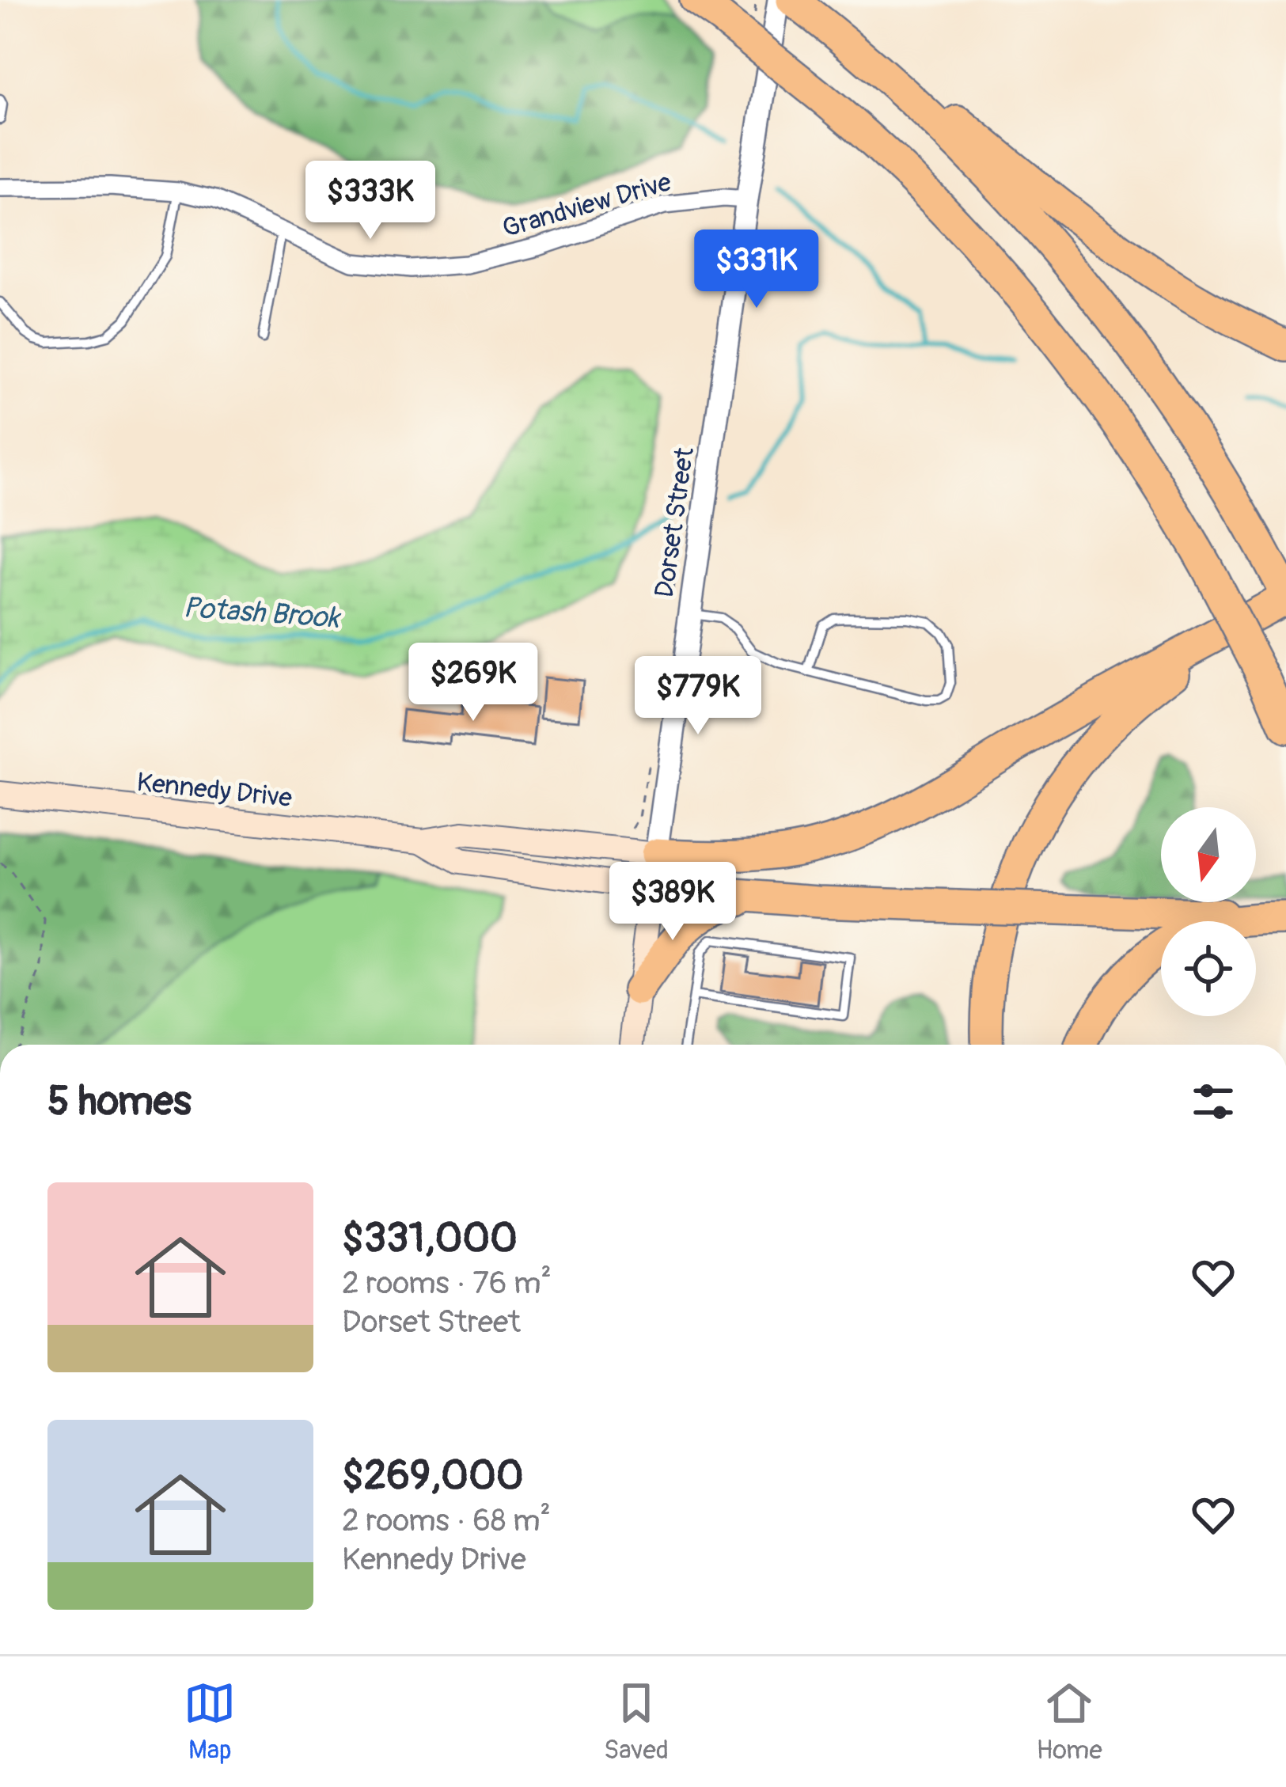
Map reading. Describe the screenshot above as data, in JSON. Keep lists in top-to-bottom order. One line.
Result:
{"streets":{"main road":["Dorset Street","Kennedy Drive"],"street":["Grandview Drive"]},"crossings":[["Grandview Drive","Dorset Street"],["Dorset Street","Kennedy Drive"]],"water":["Potash Brook"],"north":"bottom","page":{"price":["$333K","$331K","$269K","$779K","$389K"],"heading":"5 homes","list":[{"name":"$331,000","note":"2 rooms · 76 m² · Dorset Street"},{"name":"$269,000","note":"2 rooms · 68 m² · Kennedy Drive"}],"tabs":["Map","Saved","Home"]}}
